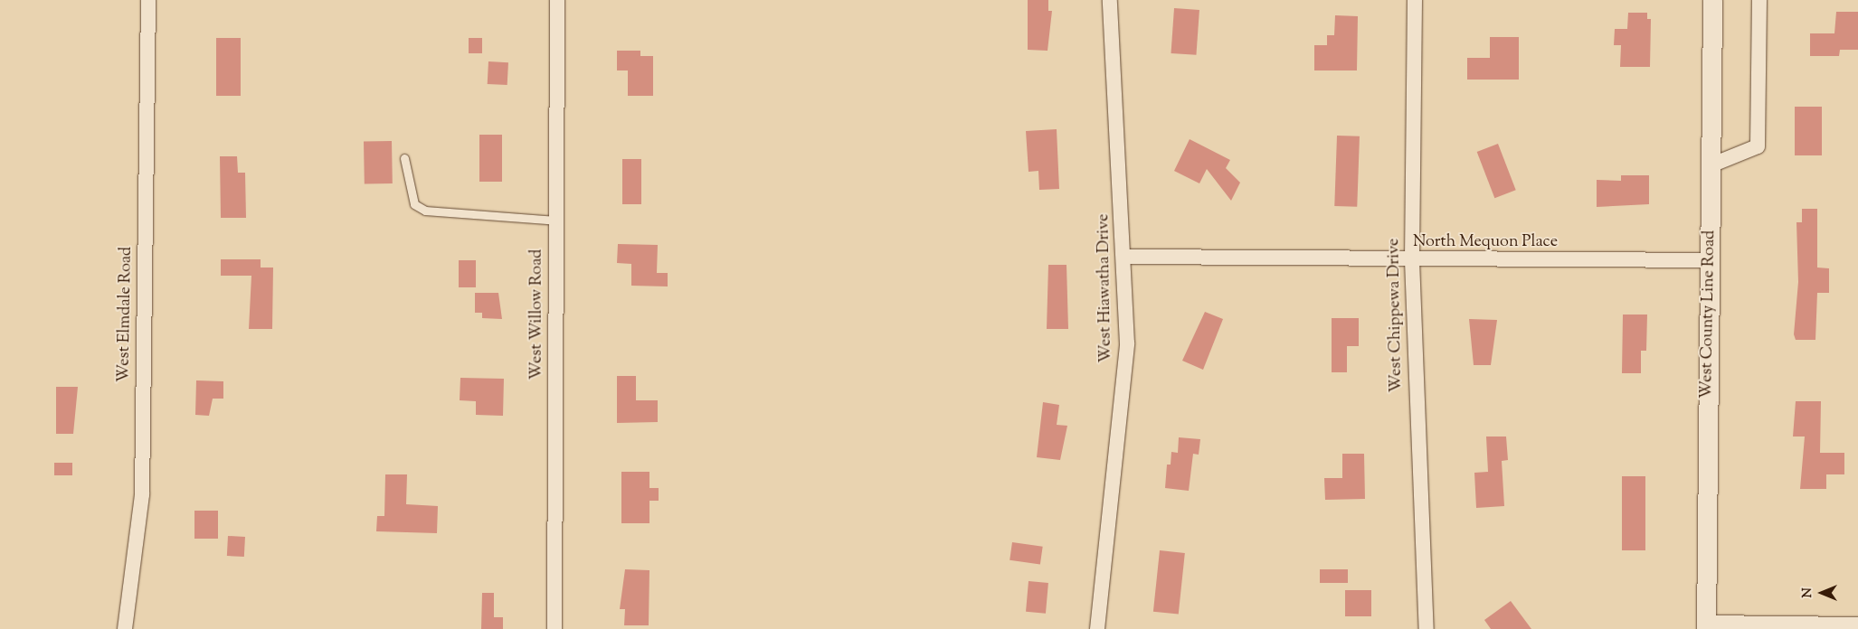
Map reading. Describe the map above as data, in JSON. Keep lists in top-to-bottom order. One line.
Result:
{"streets":{"street":["North Mequon Place","West Hiawatha Drive","West Elmdale Road","West Willow Road","West County Line Road","West Chippewa Drive"]},"crossings":[["North Mequon Place","West Hiawatha Drive"],["North Mequon Place","West County Line Road"],["North Mequon Place","West Chippewa Drive"]],"north":"left"}
